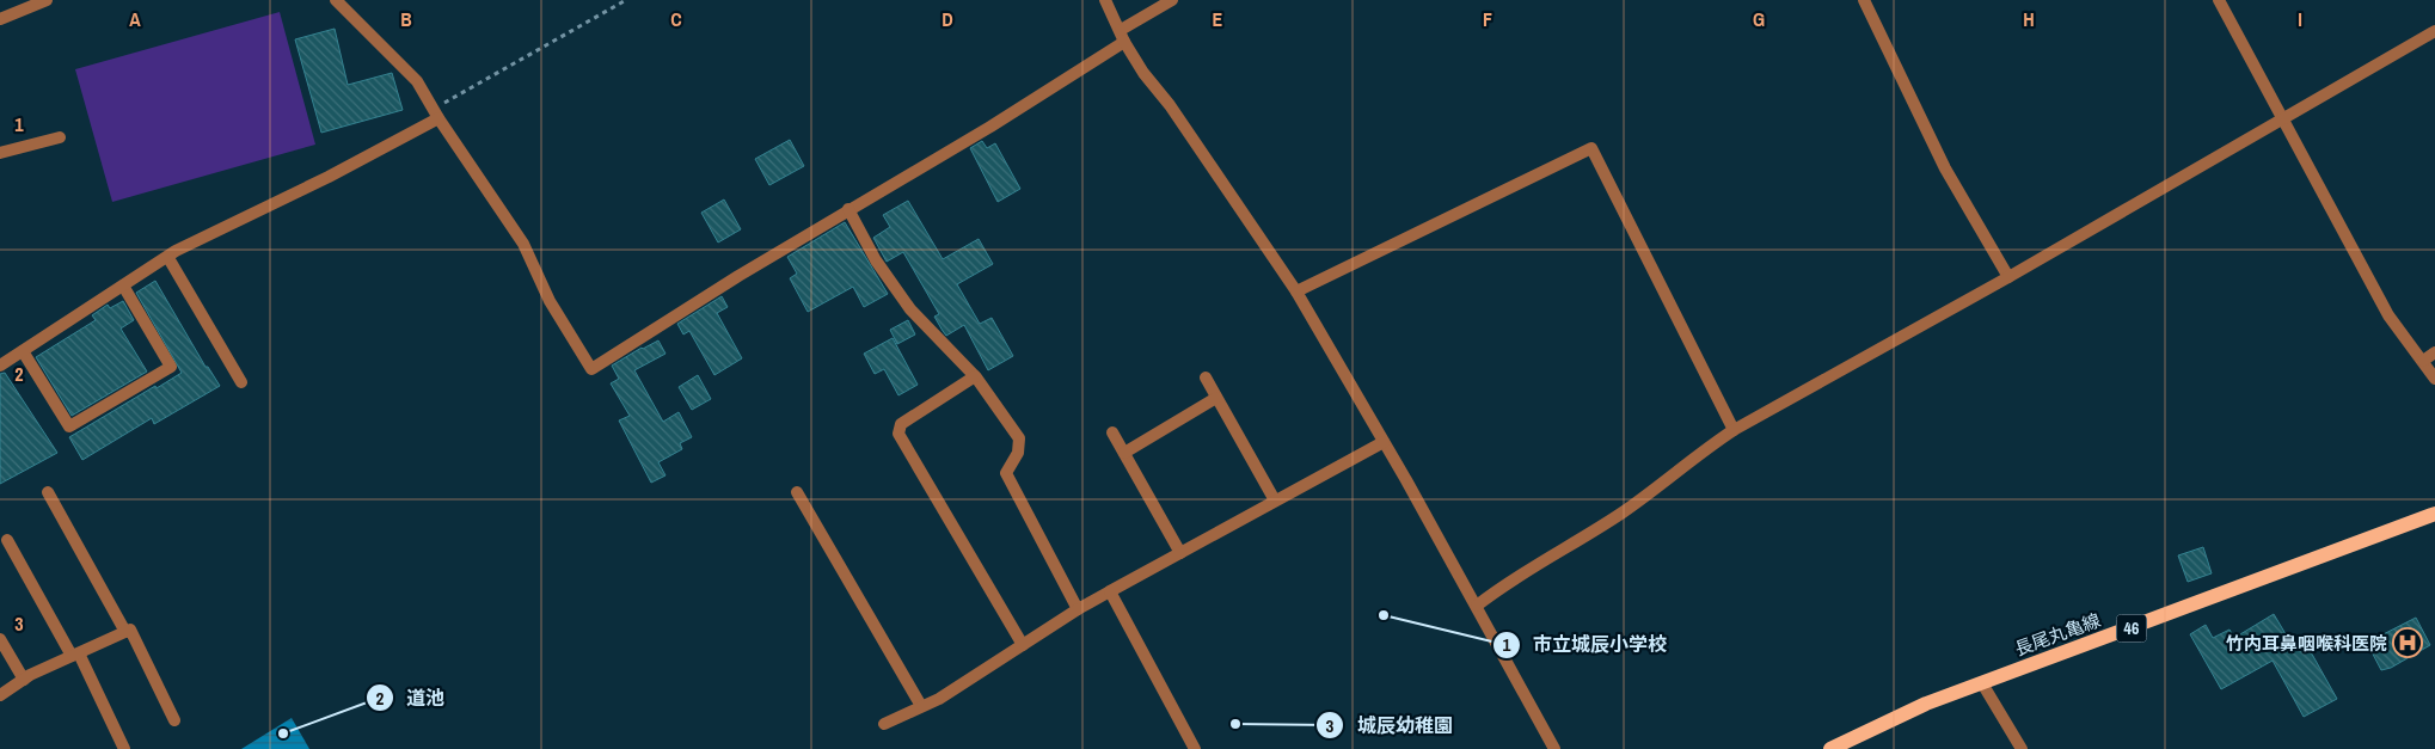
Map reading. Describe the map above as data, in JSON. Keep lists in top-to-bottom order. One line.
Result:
{"streets":{"main road":["46","長尾丸亀線"]},"places":{"other":["市立城辰小学校","城辰幼稚園","道池"],"hospital":["竹内耳鼻咽喉科医院"]},"grid":{"columns":["A","B","C","D","E","F","G","H","I"],"rows":["1","2","3"]}}
